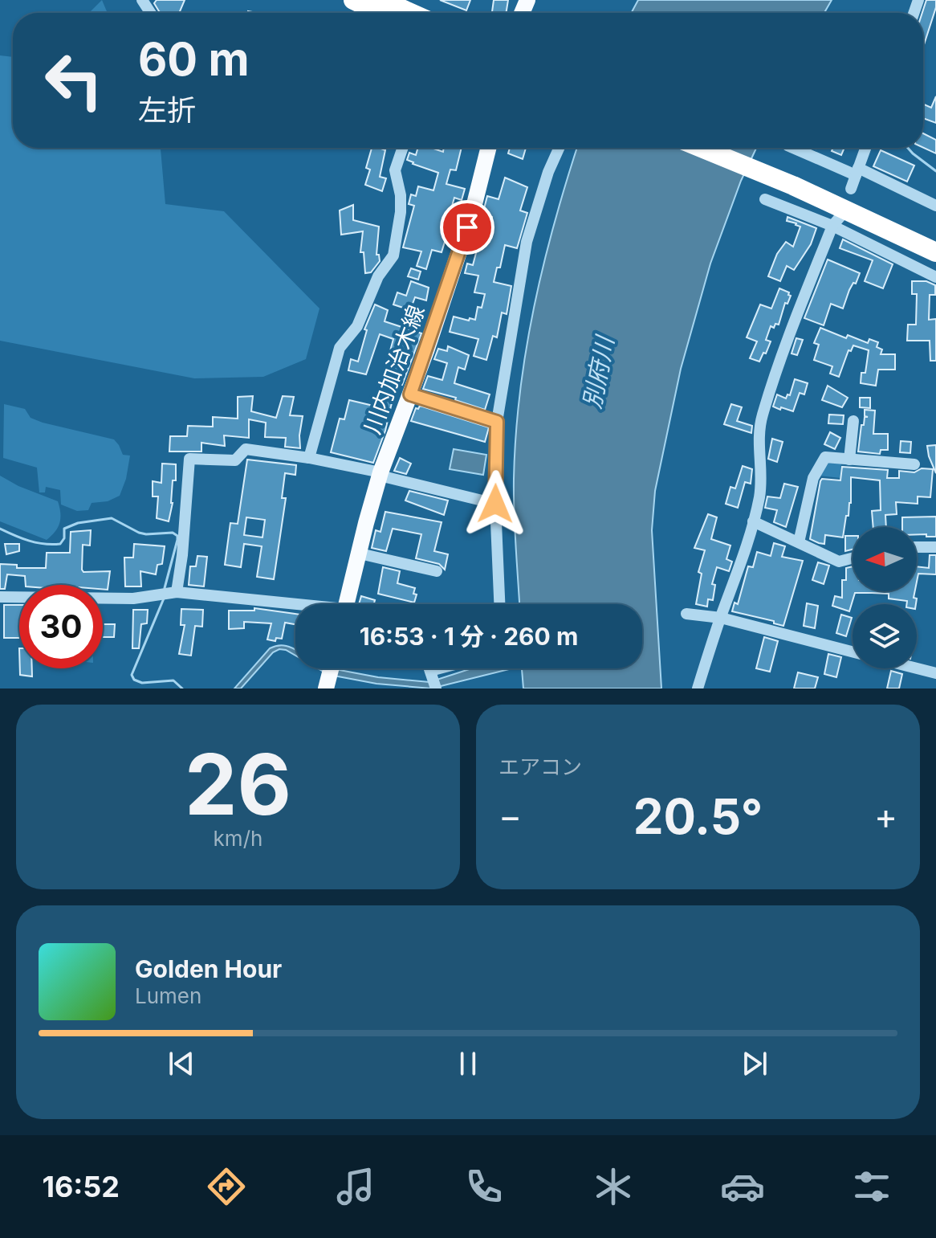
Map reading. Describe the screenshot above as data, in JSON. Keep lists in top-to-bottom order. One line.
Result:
{"streets":{"main road":["川内加治木線"]},"water":["別府川"],"north":"left","page":{"turn":["60 m","左折"],"limit":"30","trip":"16:53 · 1 分 · 260 m","tile":[["26","km/h"],"エアコン"],"heat":["−","20.5°","+"],"song":["Golden Hour","Lumen"],"tabs":"16:52"}}
